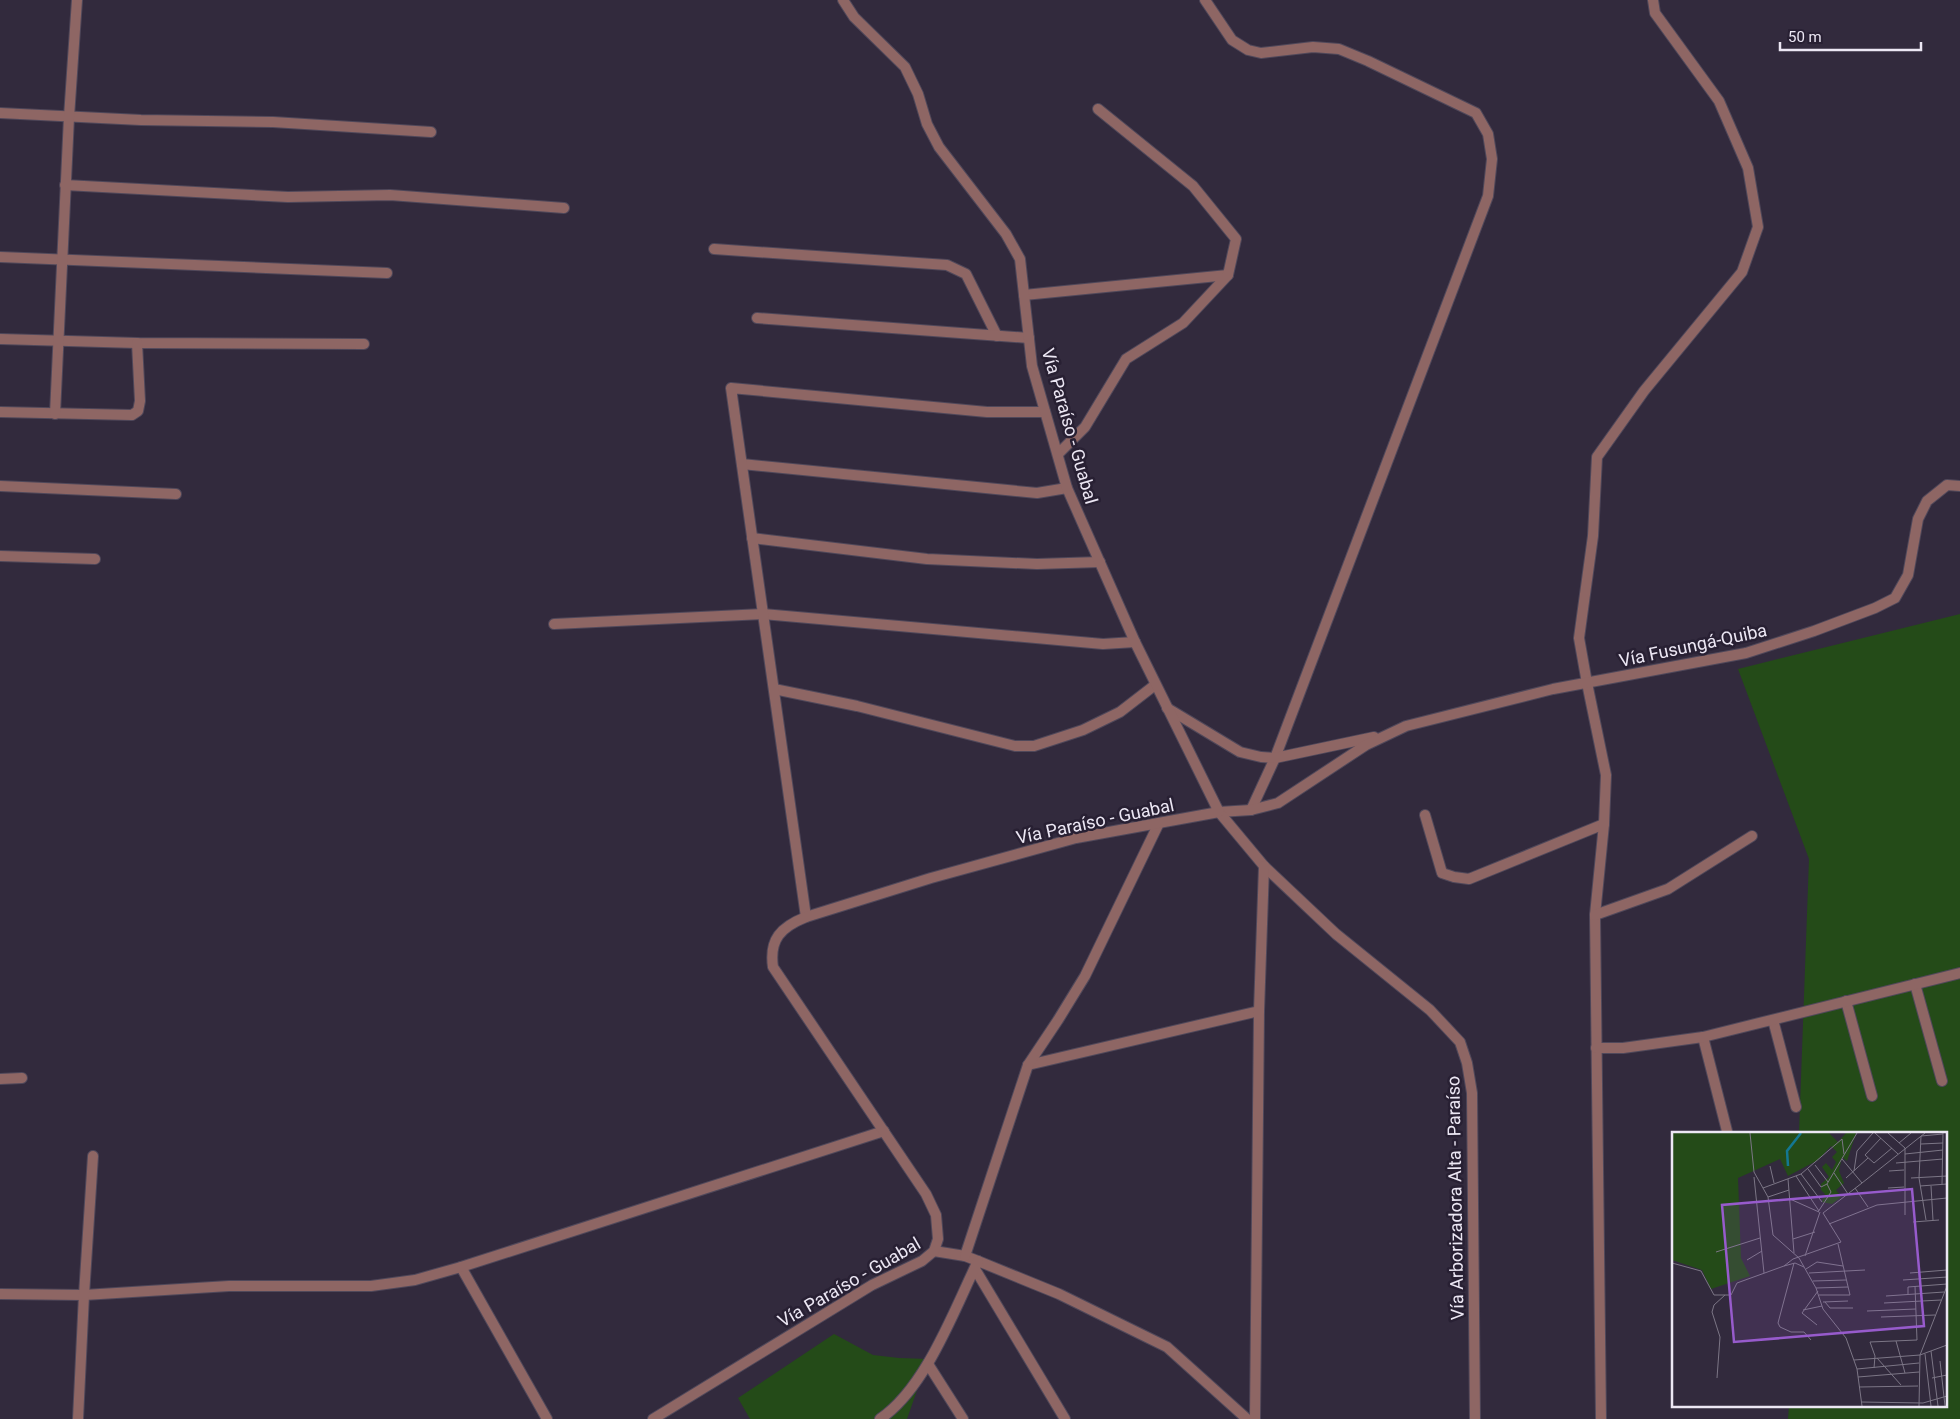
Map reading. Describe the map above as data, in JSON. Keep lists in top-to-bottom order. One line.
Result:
{"streets":{"street":["Vía Paraíso - Guabal","Vía Fusungá-Quiba","Vía Arborizadora Alta - Paraíso"]},"crossings":[["Vía Paraíso - Guabal","Vía Arborizadora Alta - Paraíso"]],"scale_bar":"50 m"}
